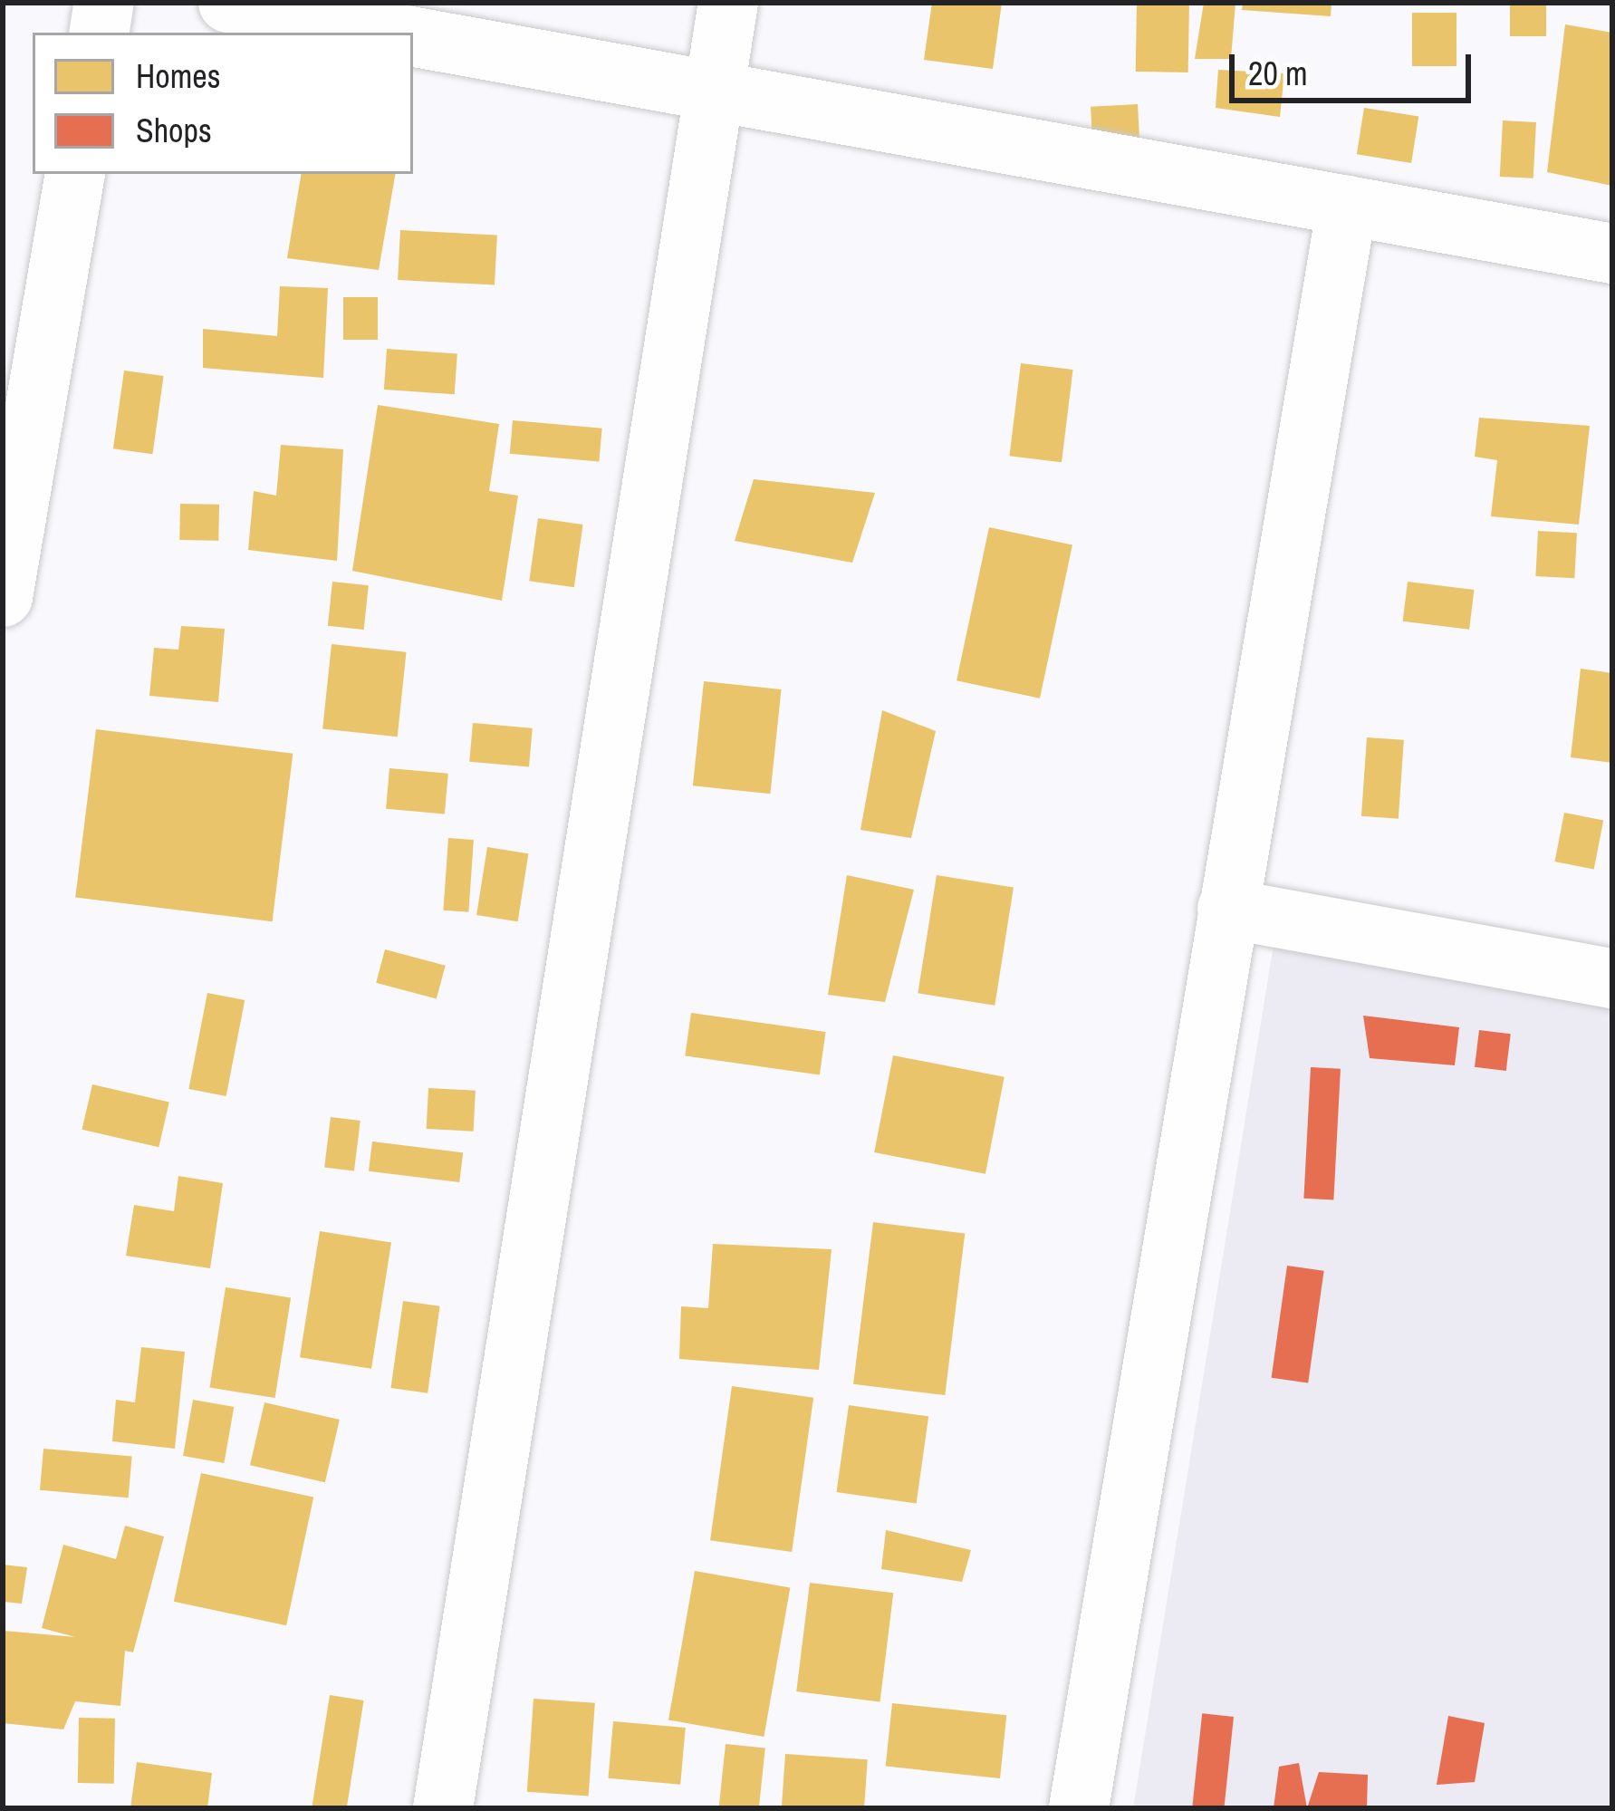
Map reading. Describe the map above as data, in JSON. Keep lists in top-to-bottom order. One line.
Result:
{"legend":["Homes","Shops"],"scale_bar":"20 m"}
